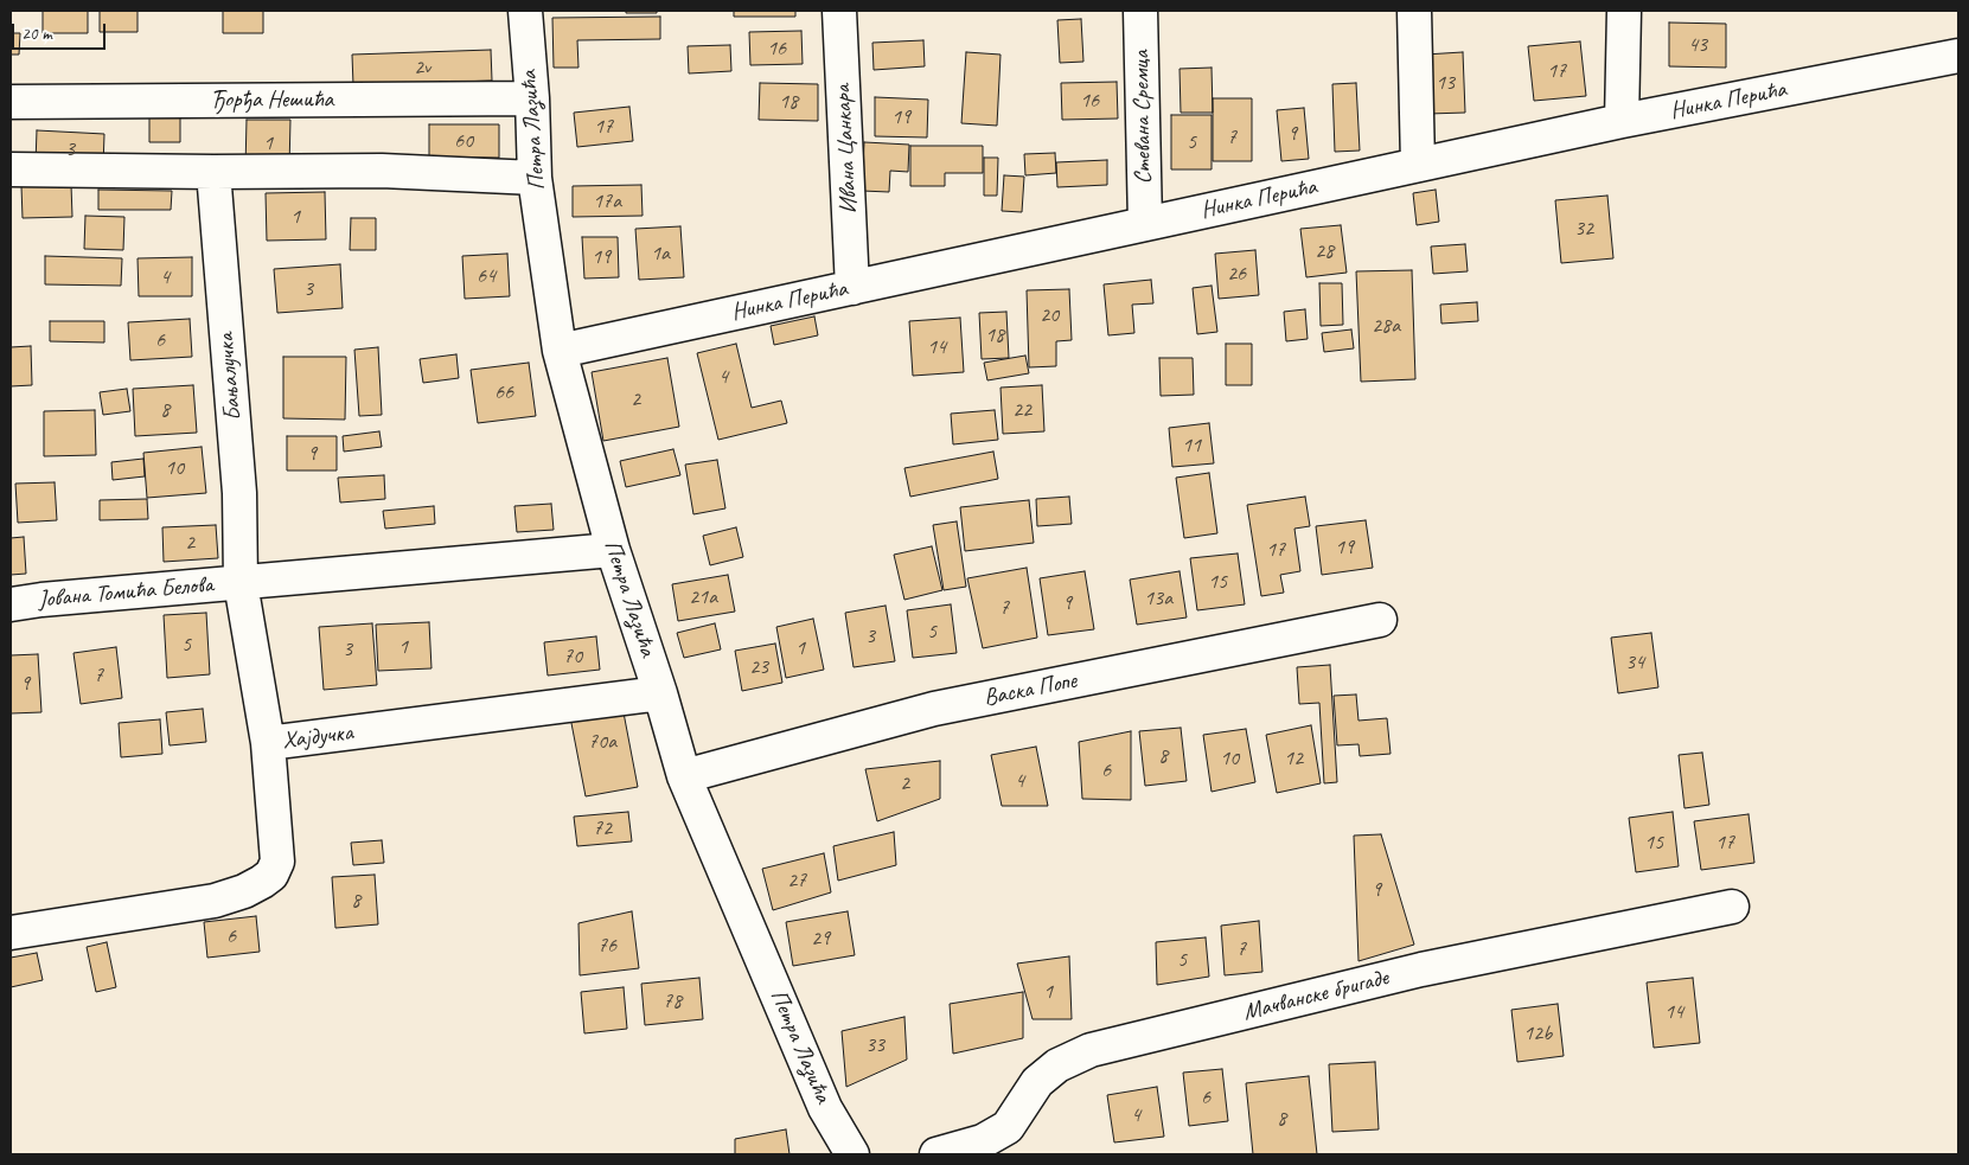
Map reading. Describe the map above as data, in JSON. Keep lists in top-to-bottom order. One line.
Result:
{"streets":{"street":["Ђорђа Нешића","Нинка Перића","Стевана Сремца","Петра Лазића","Ивана Цанкара","Бањалучка","Јована Томића Белова","Васка Попе","Хајдучка","Мачванске бригаде"]},"crossings":[["Ђорђа Нешића","Петра Лазића"],["Нинка Перића","Стевана Сремца"],["Нинка Перића","Петра Лазића"],["Нинка Перића","Ивана Цанкара"],["Петра Лазића","Јована Томића Белова"],["Петра Лазића","Васка Попе"],["Петра Лазића","Хајдучка"],["Бањалучка","Јована Томића Белова"],["Бањалучка","Хајдучка"]],"house_numbers":["43","16","2v","17","13","16","18","19","17","9","7","60","5","1","3","17a","1","32","28","1a","19","26","64","4","3","20","28a","18","6","14","4","66","2","8","22","11","9","10","2","19","17","15","21a","13a","9","7","5","3","5","1","1","3","70","34","23","7","9","70a","8","10","12","6","4","2","72","15","17","27","9","8","6","29","76","7","5","1","78","14","12b","33","6","4","8"],"scale_bar":"20 m"}
